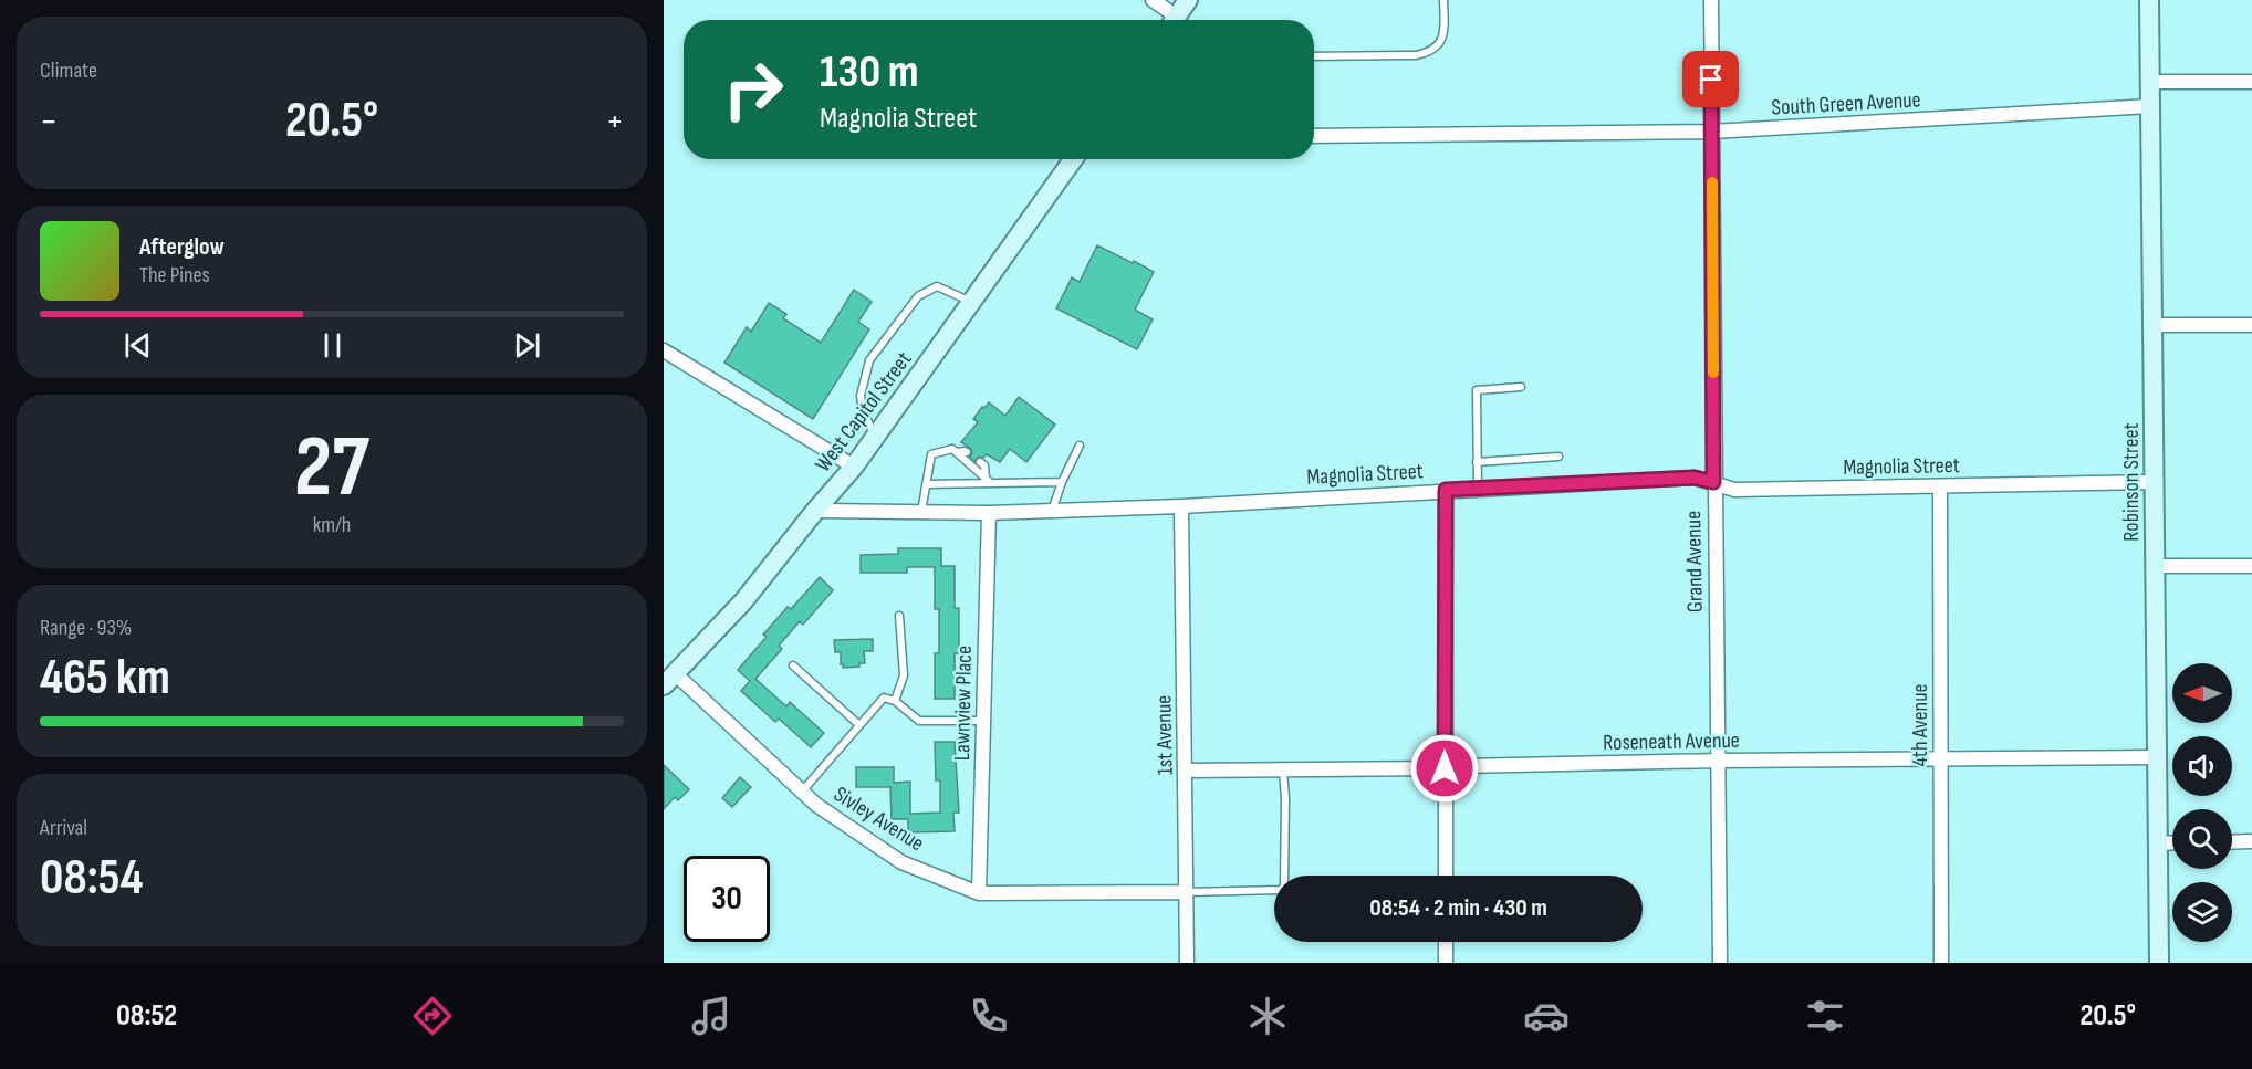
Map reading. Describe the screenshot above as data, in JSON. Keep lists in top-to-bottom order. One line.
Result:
{"streets":{"main road":["West Capitol Street","Robinson Street"],"street":["South Green Avenue","Magnolia Street","Grand Avenue","Lawnview Place","4th Avenue","1st Avenue","Roseneath Avenue","Sivley Avenue"]},"crossings":[["South Green Avenue","Robinson Street"],["South Green Avenue","Grand Avenue"],["West Capitol Street","Magnolia Street"],["West Capitol Street","Sivley Avenue"],["Magnolia Street","Robinson Street"],["Magnolia Street","Grand Avenue"],["Magnolia Street","Lawnview Place"],["Magnolia Street","4th Avenue"],["Magnolia Street","1st Avenue"],["Robinson Street","Roseneath Avenue"],["Grand Avenue","Roseneath Avenue"],["Lawnview Place","Sivley Avenue"],["4th Avenue","Roseneath Avenue"],["1st Avenue","Roseneath Avenue"],["1st Avenue","Sivley Avenue"]],"north":"left","page":{"tile":["Climate",["27","km/h"],["Range · 93%","465 km"],["Arrival","08:54"]],"turn":["130 m","Magnolia Street"],"heat":["−","20.5°","+"],"song":["Afterglow","The Pines"],"limit":"30","trip":"08:54 · 2 min · 430 m","tabs":["08:52","20.5°"]}}
